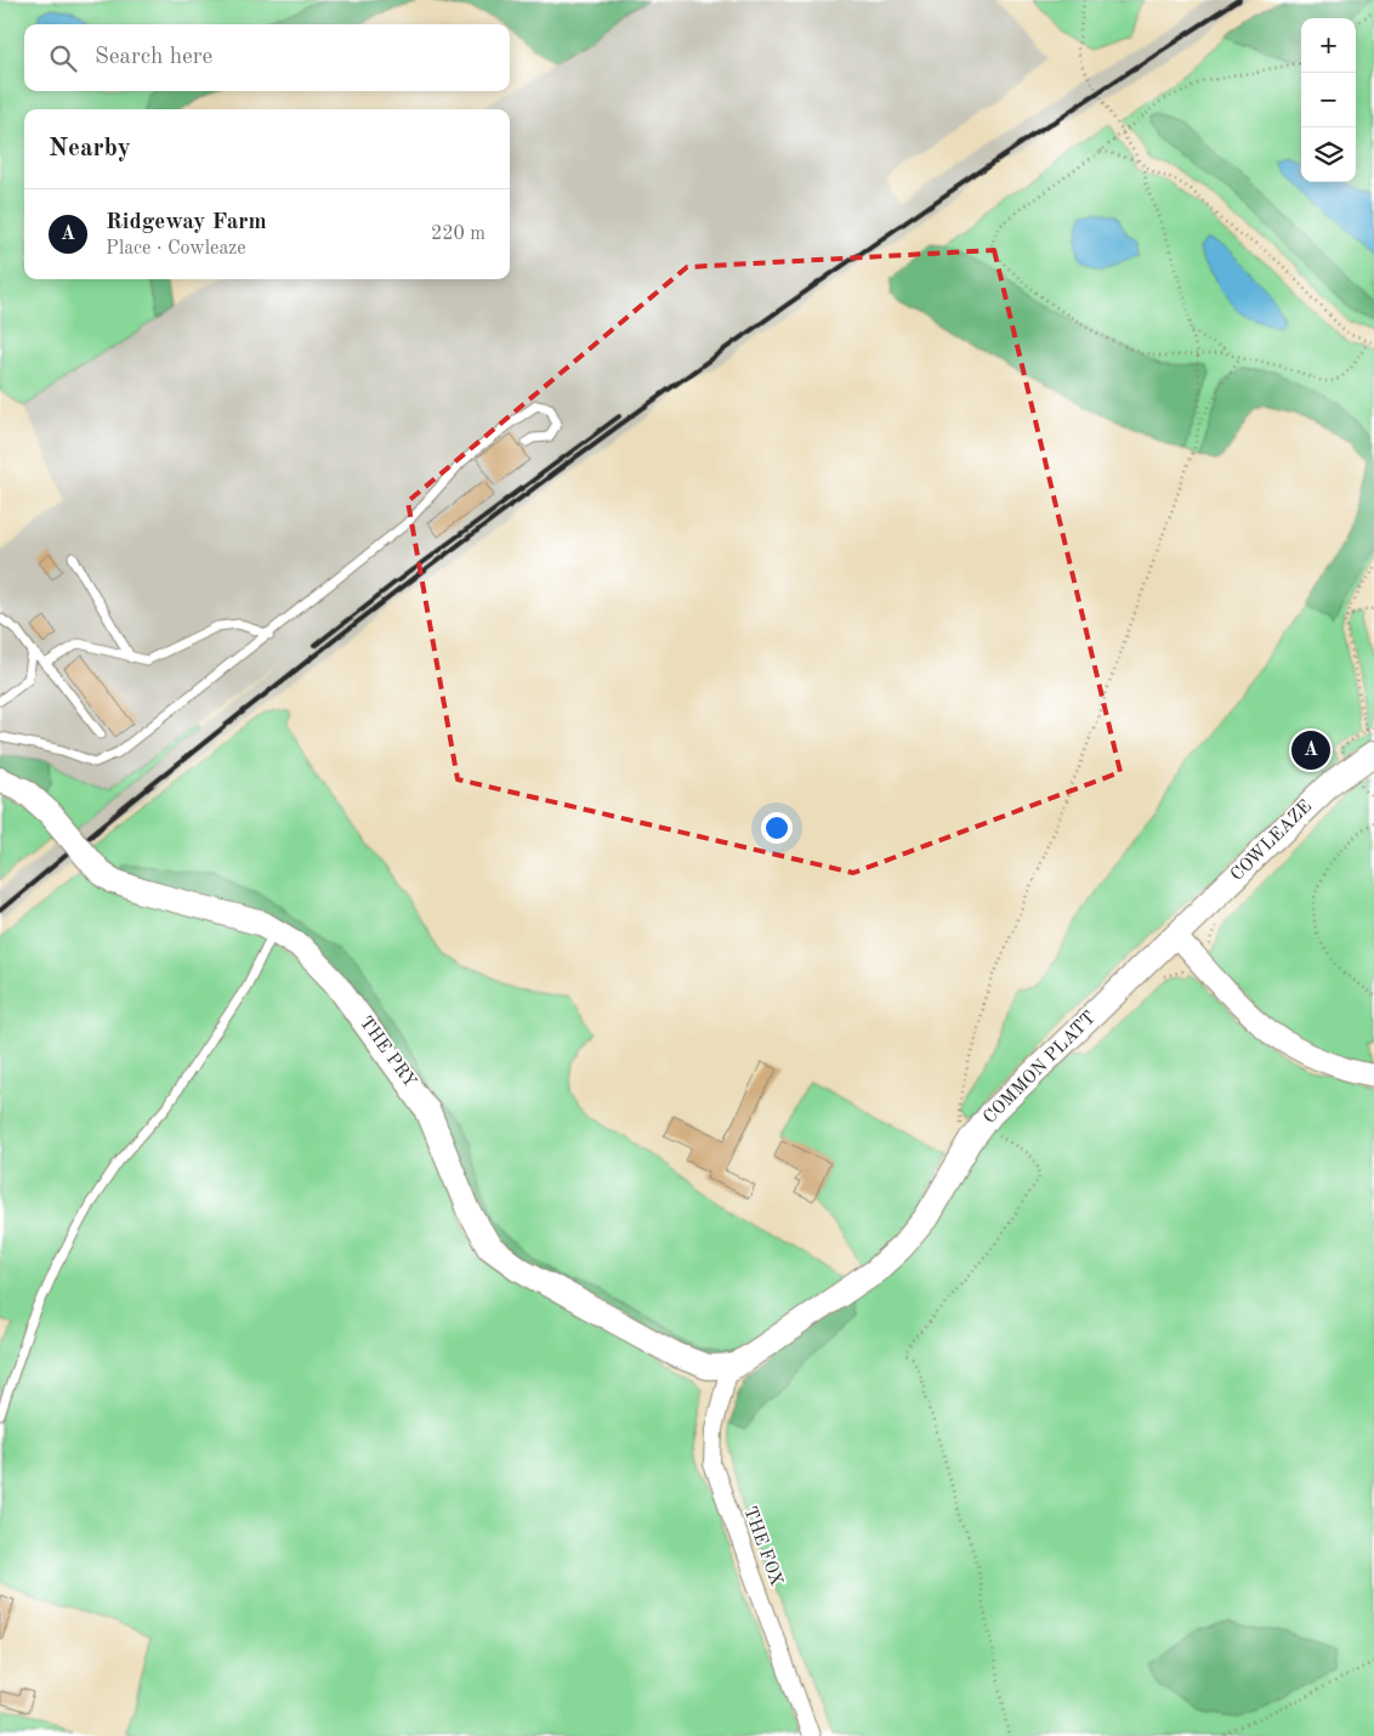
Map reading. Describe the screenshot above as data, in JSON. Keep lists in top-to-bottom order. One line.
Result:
{"streets":{"main road":["COWLEAZE","THE PRY","COMMON PLATT"],"street":["THE FOX"]},"crossings":[["COWLEAZE","COMMON PLATT"],["THE PRY","COMMON PLATT"],["THE PRY","THE FOX"],["COMMON PLATT","THE FOX"]],"page":{"map_buttons":["+","−"],"search":"Search here","heading":"Nearby","list":[{"mark":"A","name":"Ridgeway Farm","note":"Place · Cowleaze","value":"220 m"}],"pins":"A"}}
